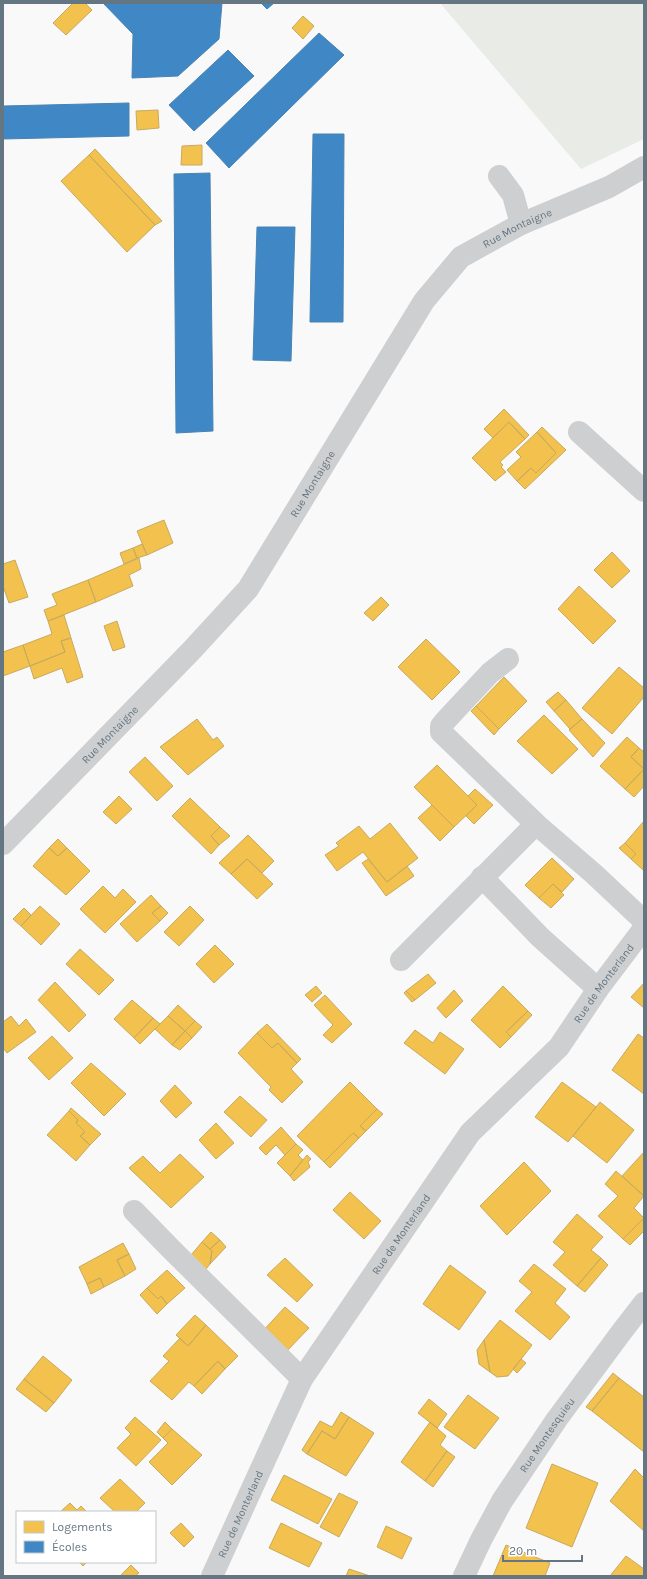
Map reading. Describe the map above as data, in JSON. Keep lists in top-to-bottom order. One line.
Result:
{"streets":{"street":["Rue Montaigne","Rue de Monterland","Rue Montesquieu"]},"legend":["Logements","Écoles"],"scale_bar":"20 m"}
